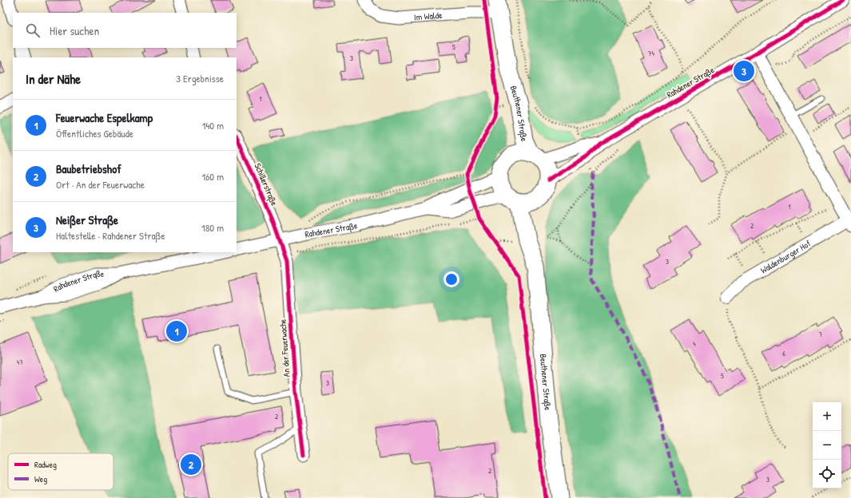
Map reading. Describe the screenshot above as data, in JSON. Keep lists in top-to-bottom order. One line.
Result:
{"streets":{"main road":["Beuthener Straße"],"street":["Im Walde","Rahdener Straße","Schillerstraße","Waldenburger Hof","An der Feuerwache"]},"crossings":[["Im Walde","Beuthener Straße"],["Rahdener Straße","Beuthener Straße"],["Rahdener Straße","Schillerstraße"],["Rahdener Straße","An der Feuerwache"],["Schillerstraße","An der Feuerwache"]],"house_numbers":["5","74","3","1","1","2","3","7","4","6","47","5","3","2","2","3"],"legend":["Radweg","Weg"],"page":{"search":"Hier suchen","heading":["In der Nähe","3 Ergebnisse"],"pins":["3","1","2"],"list":[{"mark":"1","name":"Feuerwache Espelkamp","note":"Öffentliches Gebäude","value":"140 m"},{"mark":"2","name":"Baubetriebshof","note":"Ort · An der Feuerwache","value":"160 m"},{"mark":"3","name":"Neißer Straße","note":"Haltestelle · Rahdener Straße","value":"180 m"}],"map_buttons":["+","−"]}}
